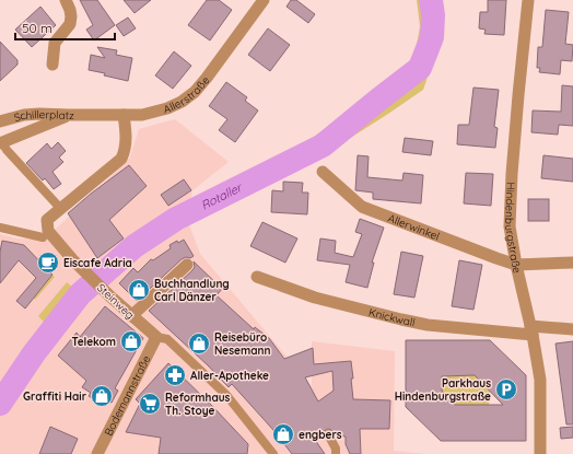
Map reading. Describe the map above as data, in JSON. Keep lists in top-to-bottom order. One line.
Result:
{"streets":{"street":["Allerstraße","Schillerplatz","Allerwinkel","Hindenburgstraße","Steinweg","Knickwall","Bodemannstraße"]},"crossings":[["Allerstraße","Schillerplatz"],["Allerstraße","Steinweg"],["Allerwinkel","Hindenburgstraße"],["Hindenburgstraße","Knickwall"],["Steinweg","Bodemannstraße"]],"water":["Rotaller"],"places":{"cafe":["Eiscafe Adria"],"shop":["Buchhandlung Carl Dänzer","Telekom","Reisebüro Nesemann","Graffiti Hair","engbers"],"pharmacy":["Aller-Apotheke"],"parking":["Parkhaus Hindenburgstraße"],"supermarket":["Reformhaus Th. Stoye"]},"scale_bar":"50 m"}
